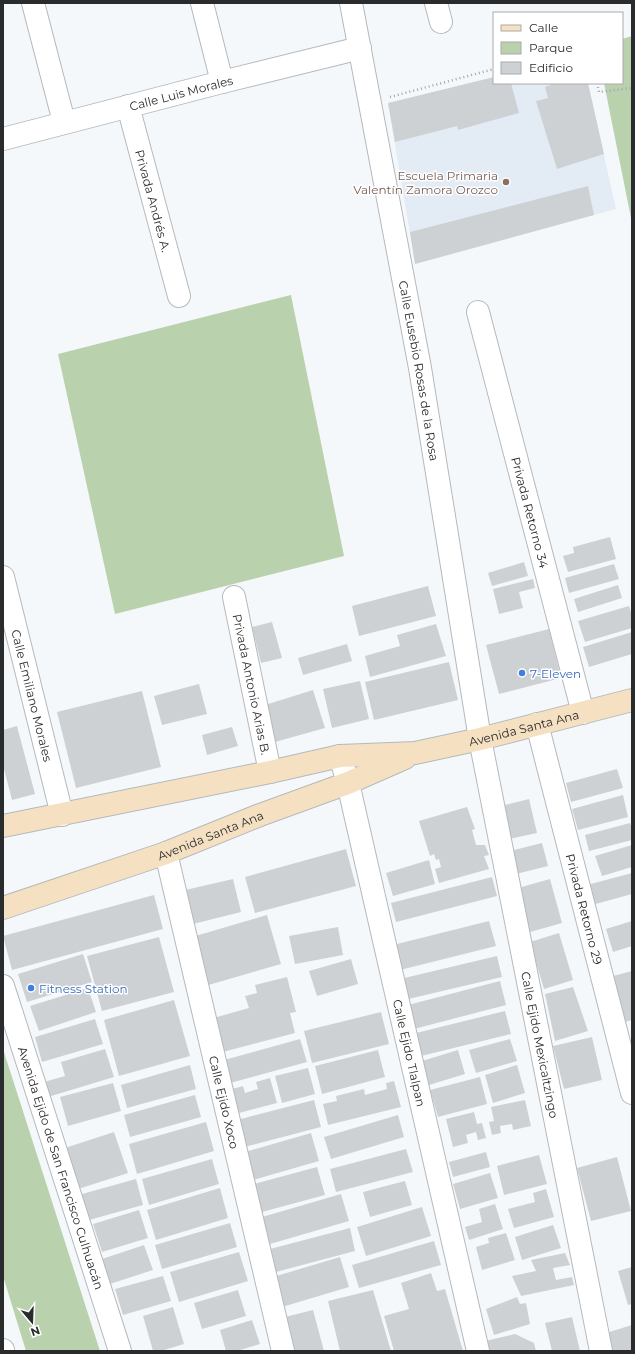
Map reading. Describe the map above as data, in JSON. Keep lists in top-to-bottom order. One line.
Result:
{"streets":{"main road":["Avenida Santa Ana"],"street":["Calle Luis Morales","Privada Andrés A.","Calle Eusebio Rosas de la Rosa","Privada Retorno 34","Privada Antonio Arias B.","Calle Emiliano Morales","Privada Retorno 29","Calle Ejido Mexicaltzingo","Calle Ejido Tlalpan","Calle Ejido Xoco","Avenida Ejido de San Francisco Culhuacán"]},"crossings":[["Calle Luis Morales","Privada Andrés A."],["Calle Luis Morales","Calle Eusebio Rosas de la Rosa"],["Calle Eusebio Rosas de la Rosa","Avenida Santa Ana"],["Calle Eusebio Rosas de la Rosa","Calle Ejido Mexicaltzingo"],["Privada Retorno 34","Avenida Santa Ana"],["Privada Antonio Arias B.","Avenida Santa Ana"],["Calle Emiliano Morales","Avenida Santa Ana"],["Avenida Santa Ana","Privada Retorno 29"],["Avenida Santa Ana","Calle Ejido Mexicaltzingo"],["Avenida Santa Ana","Calle Ejido Tlalpan"],["Avenida Santa Ana","Calle Ejido Xoco"]],"places":["Escuela Primaria Valentín Zamora Orozco","7-Eleven","Fitness Station"],"legend":["Calle","Parque","Edificio"],"north":"bottom"}
